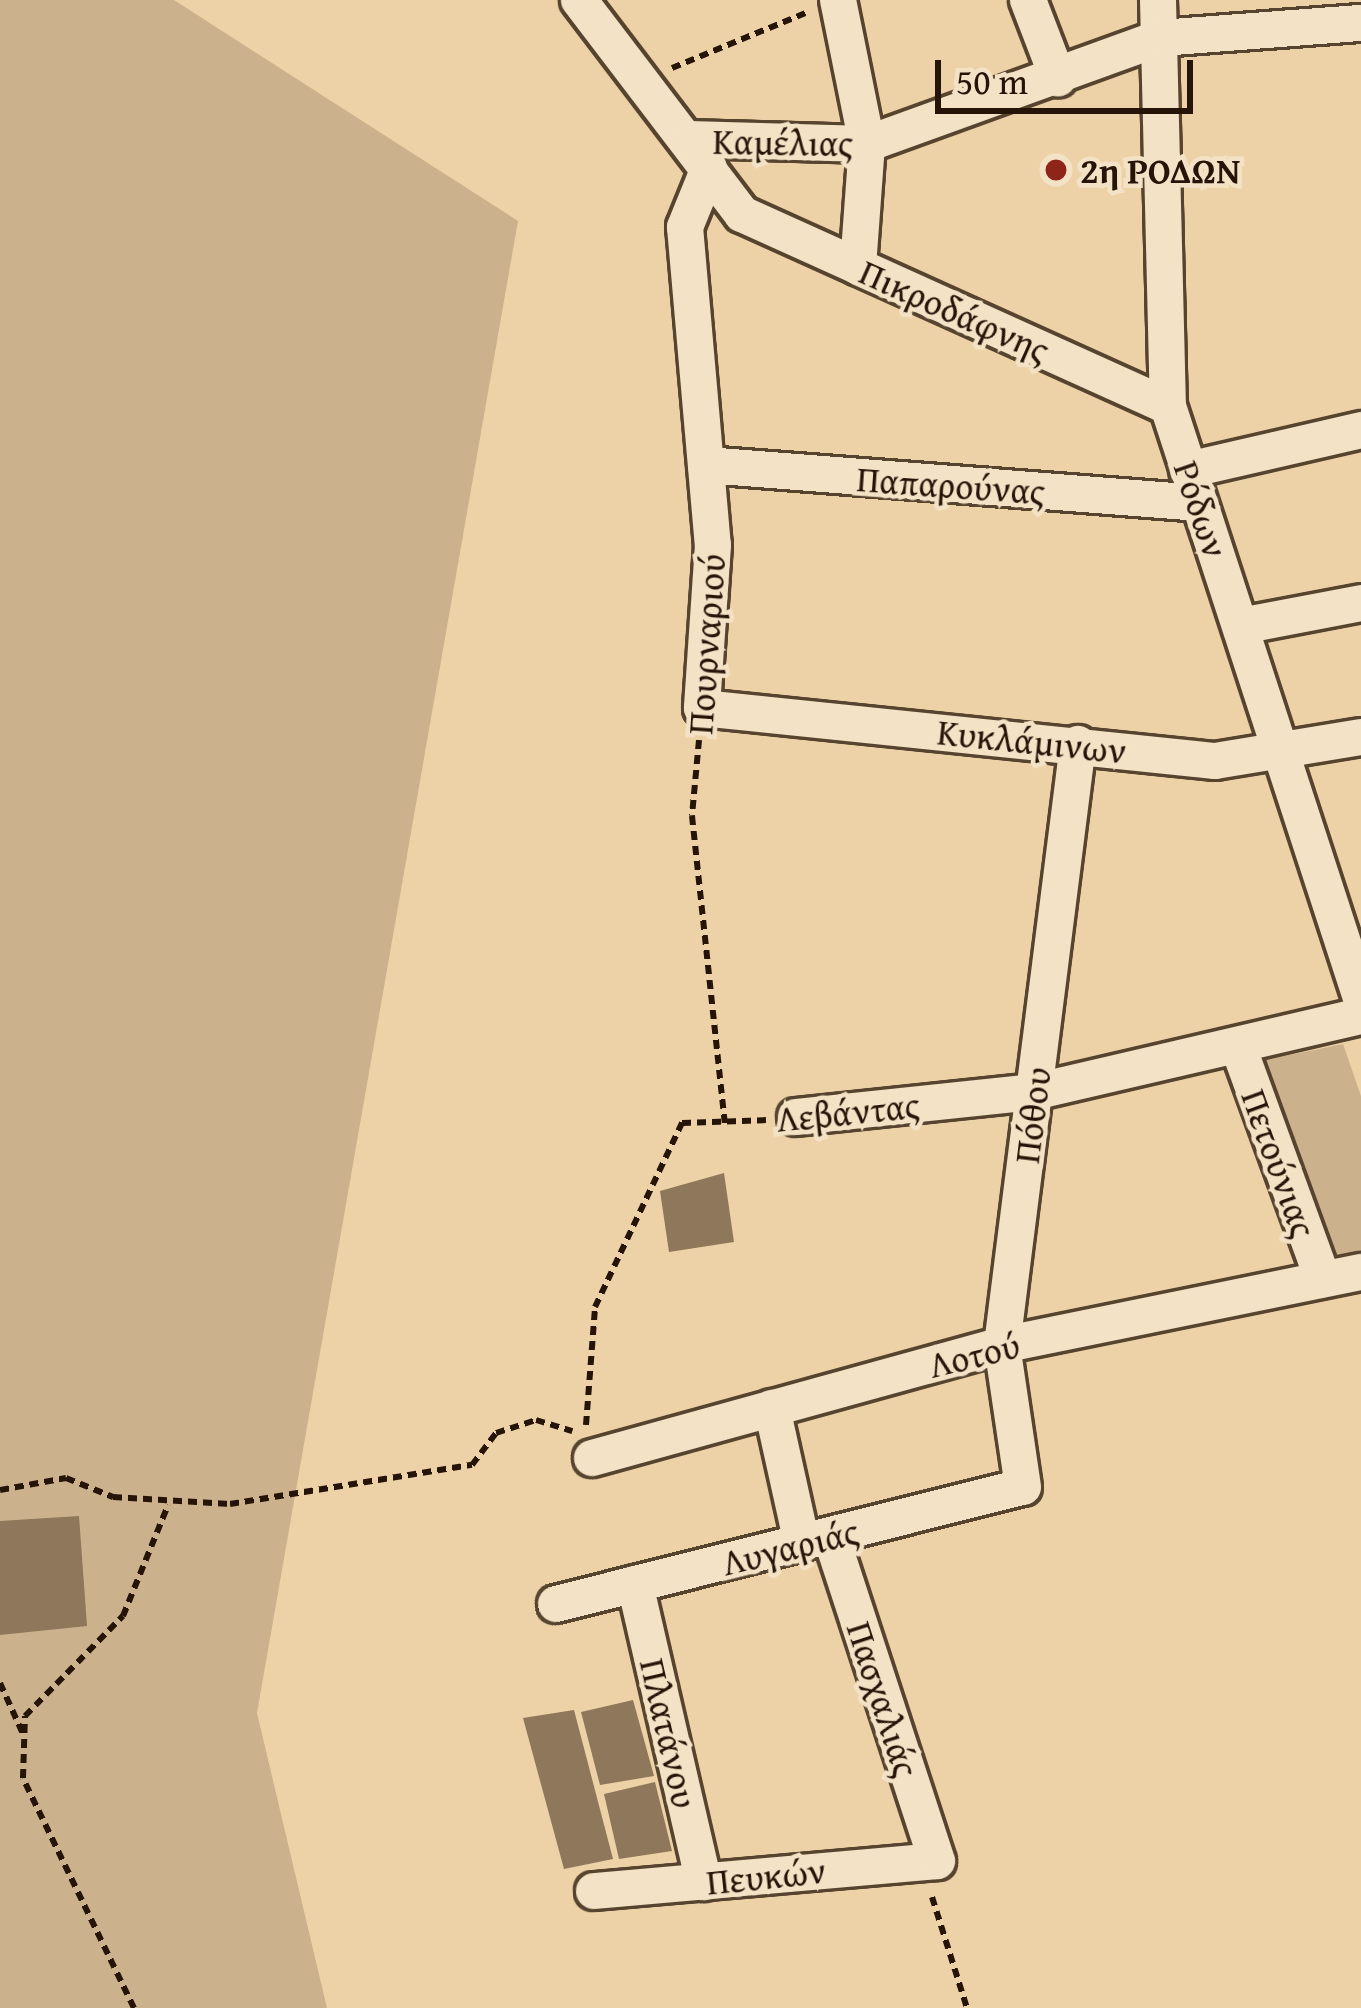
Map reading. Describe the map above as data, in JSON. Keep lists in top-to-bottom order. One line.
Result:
{"streets":{"street":["Καμέλιας","Πικροδάφνης","Παπαρούνας","Ρόδων","Πουρναριού","Κυκλάμινων","Λεβάντας","Πόθου","Πετούνιας","Λοτού","Λυγαριάς","Πασχαλιάς","Πλατάνου","Πευκών"]},"crossings":[["Καμέλιας","Πικροδάφνης"],["Καμέλιας","Ρόδων"],["Καμέλιας","Πουρναριού"],["Πικροδάφνης","Ρόδων"],["Πικροδάφνης","Πουρναριού"],["Παπαρούνας","Ρόδων"],["Παπαρούνας","Πουρναριού"],["Ρόδων","Κυκλάμινων"],["Πουρναριού","Κυκλάμινων"],["Πουρναριού","Λεβάντας"],["Κυκλάμινων","Πόθου"],["Λεβάντας","Πόθου"],["Λεβάντας","Πετούνιας"],["Λεβάντας","Λοτού"],["Πόθου","Λοτού"],["Πόθου","Λυγαριάς"],["Πετούνιας","Λοτού"],["Λοτού","Πασχαλιάς"],["Λυγαριάς","Πασχαλιάς"],["Λυγαριάς","Πλατάνου"],["Πασχαλιάς","Πευκών"],["Πλατάνου","Πευκών"]],"places":["2η ΡΟΔΩΝ"],"scale_bar":"50 m"}
